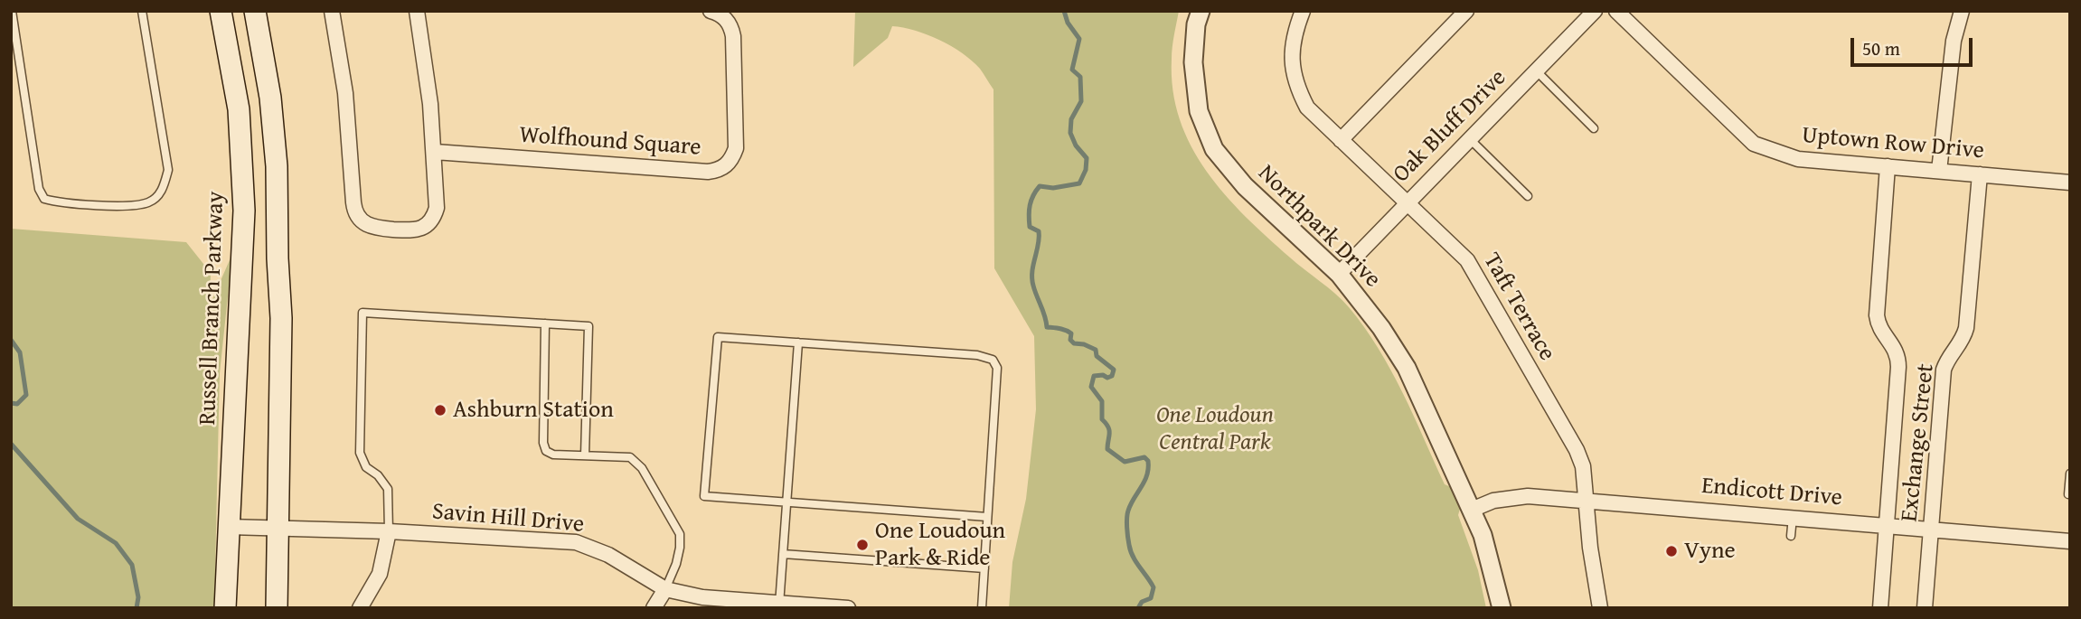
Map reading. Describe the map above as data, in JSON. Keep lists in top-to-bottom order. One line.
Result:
{"streets":{"main road":["Russell Branch Parkway"],"street":["Oak Bluff Drive","Wolfhound Square","Uptown Row Drive","Northpark Drive","Taft Terrace","Exchange Street","Endicott Drive","Savin Hill Drive"]},"crossings":[["Oak Bluff Drive","Northpark Drive"],["Oak Bluff Drive","Taft Terrace"],["Uptown Row Drive","Exchange Street"],["Northpark Drive","Endicott Drive"],["Taft Terrace","Endicott Drive"],["Russell Branch Parkway","Savin Hill Drive"],["Exchange Street","Endicott Drive"]],"parks":["One Loudoun Central Park"],"places":["Ashburn Station","One Loudoun Park & Ride","Vyne"],"scale_bar":"50 m"}
